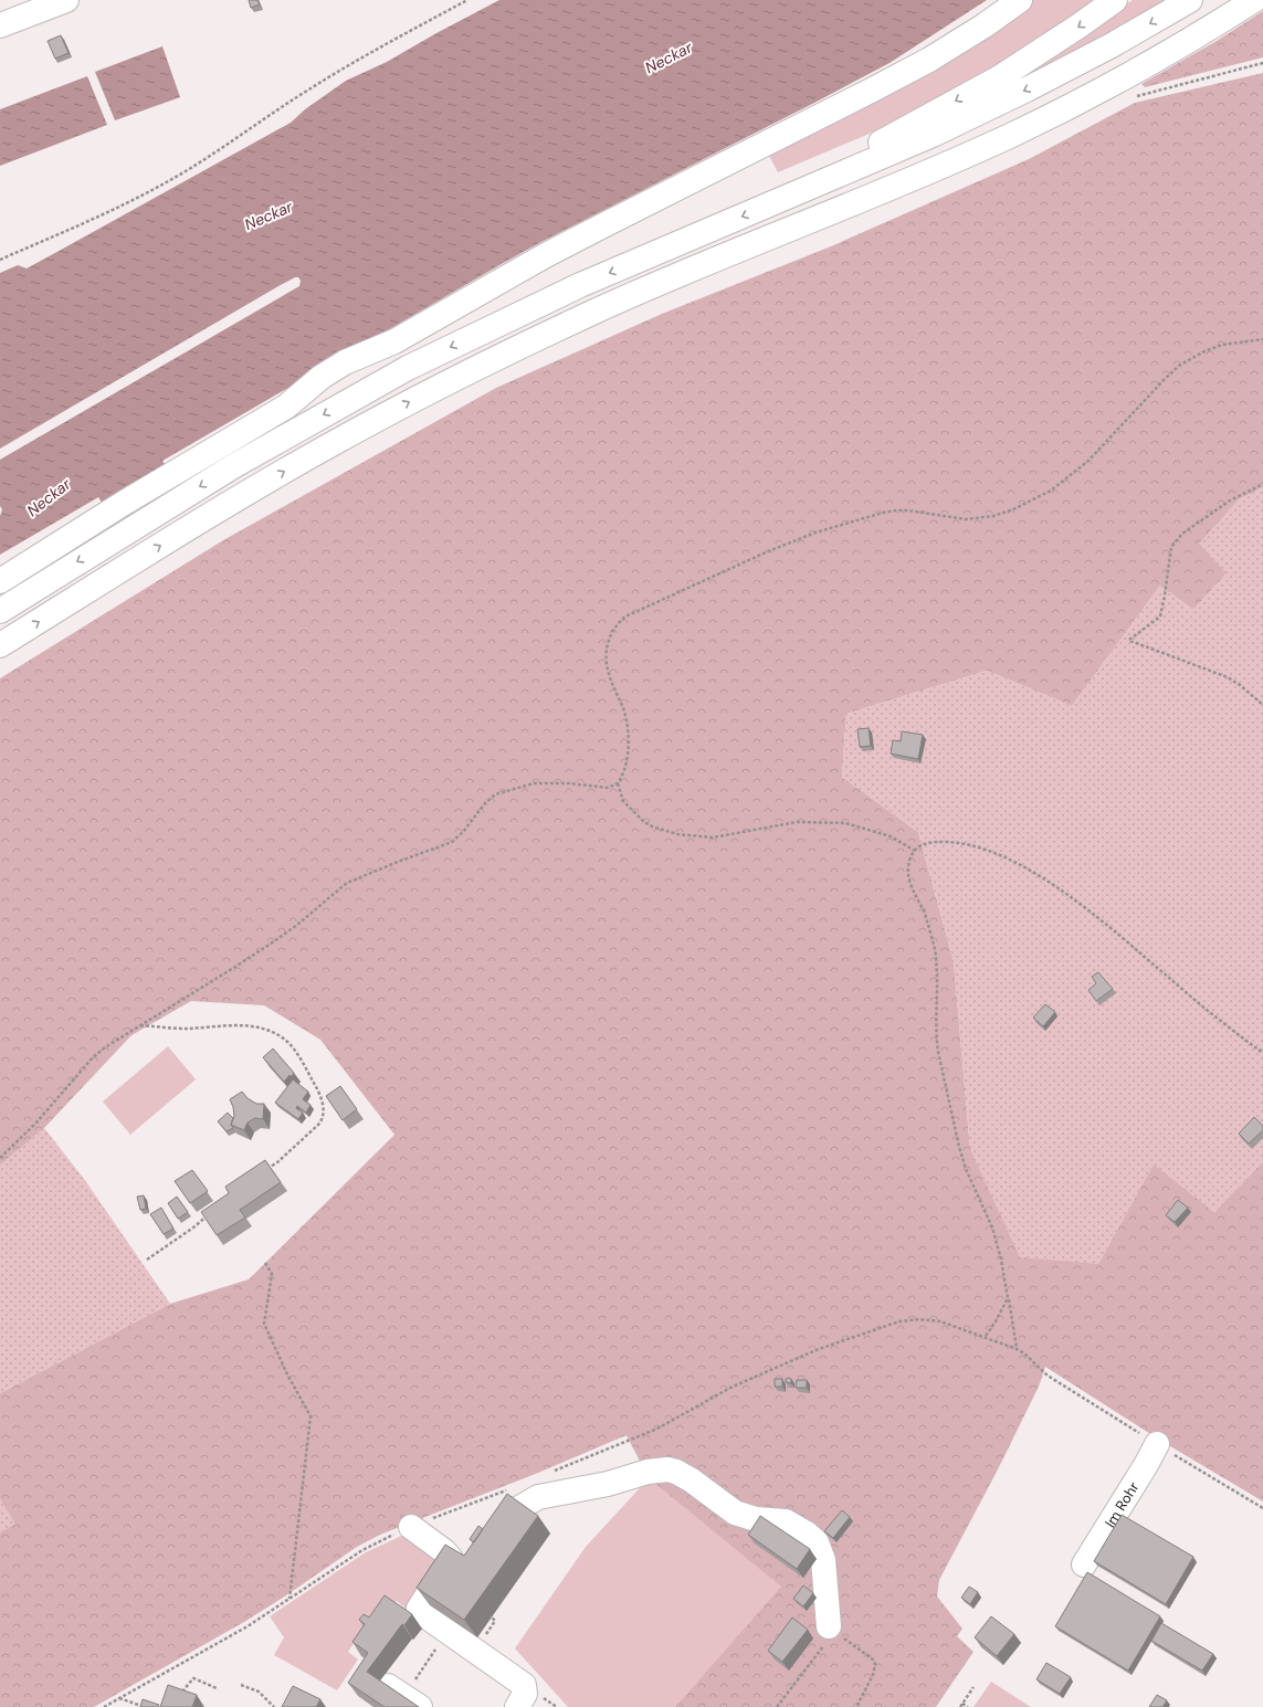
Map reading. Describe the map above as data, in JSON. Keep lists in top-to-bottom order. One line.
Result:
{"streets":{"main road":["Im Rohr"]},"water":["Neckar"]}
